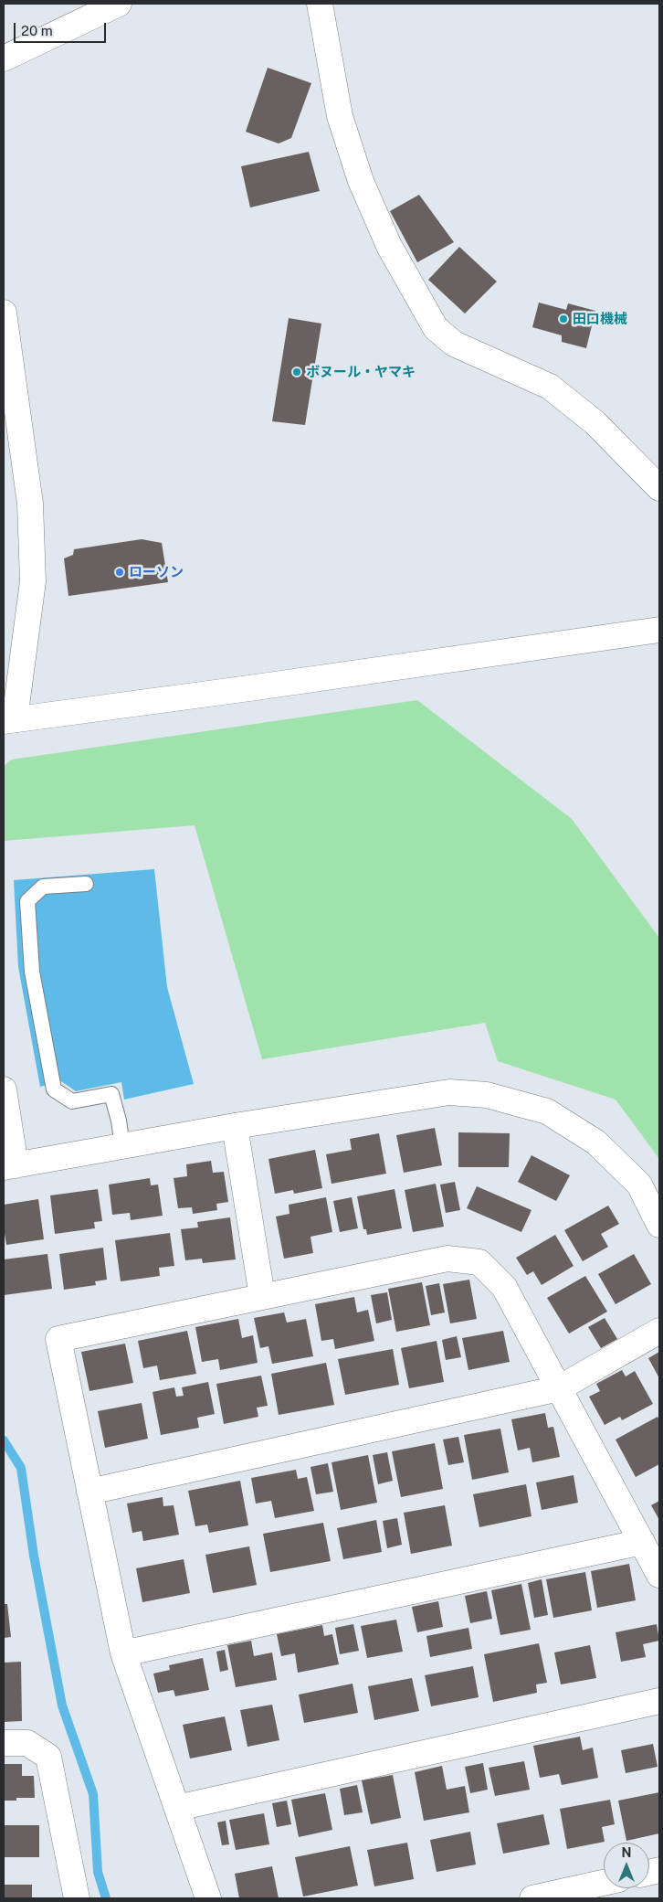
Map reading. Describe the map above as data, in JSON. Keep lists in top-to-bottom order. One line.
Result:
{"places":["田口機械","ボヌール・ヤマキ","ローソン"],"scale_bar":"20 m","north":"top"}
